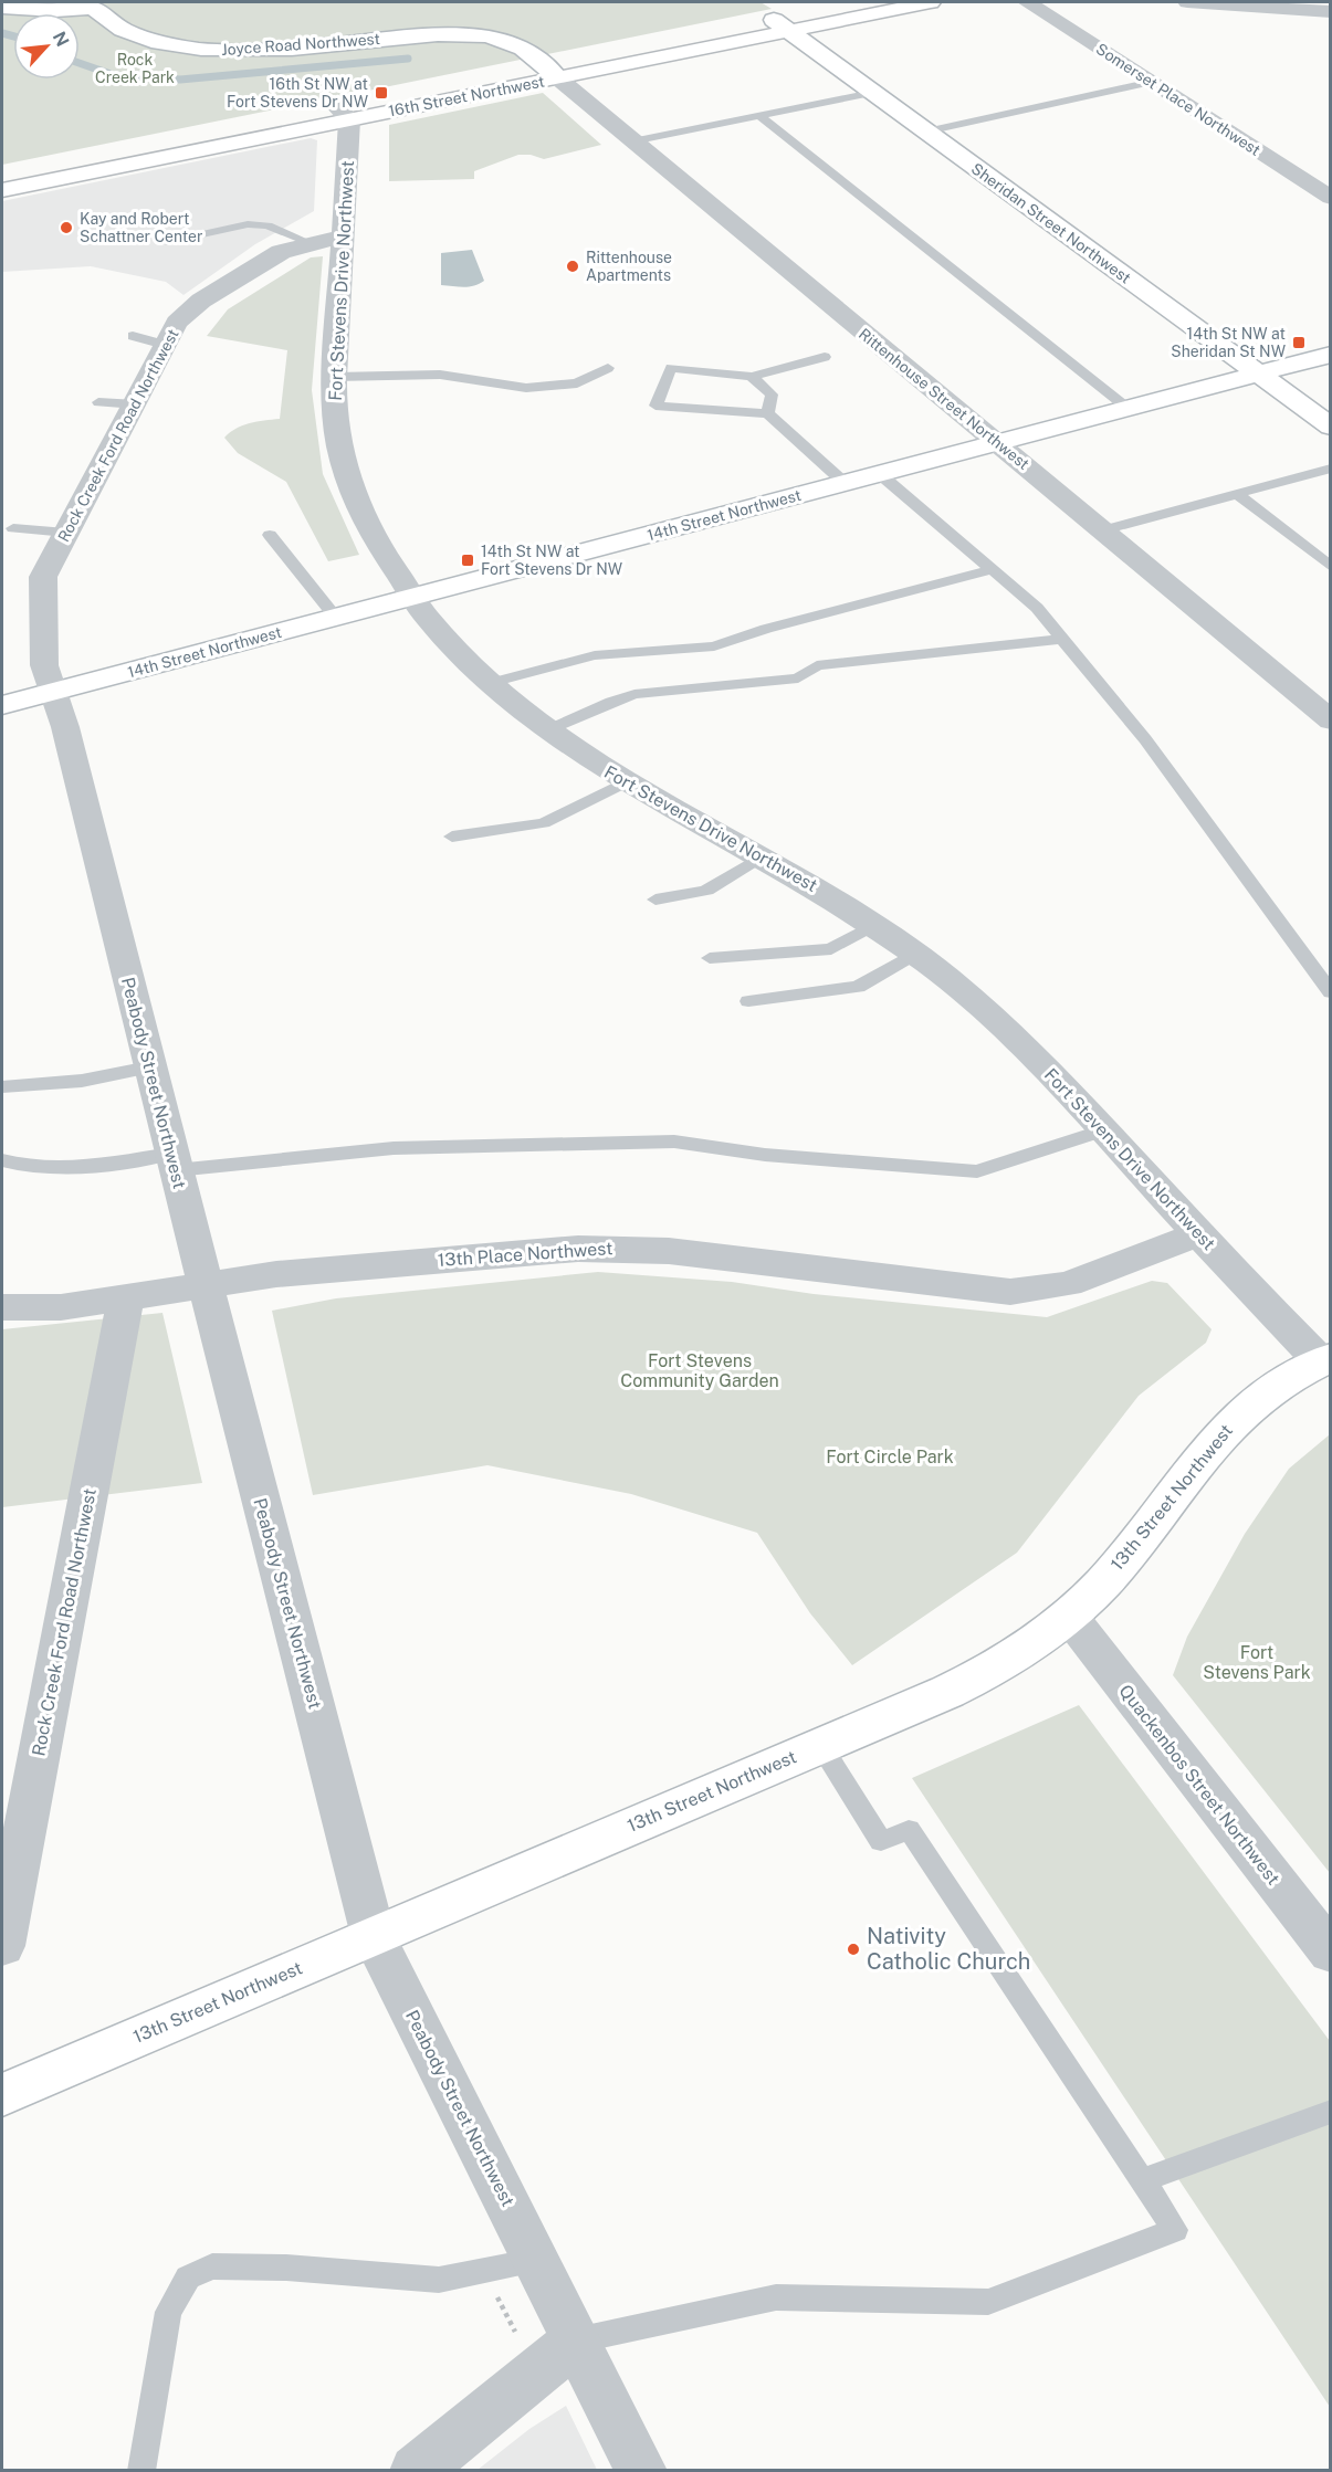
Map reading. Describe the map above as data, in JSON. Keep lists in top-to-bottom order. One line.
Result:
{"streets":{"street":["Joyce Road Northwest","16th Street Northwest","Somerset Place Northwest","Sheridan Street Northwest","Fort Stevens Drive Northwest","Rittenhouse Street Northwest","Rock Creek Ford Road Northwest","14th Street Northwest","Peabody Street Northwest","13th Place Northwest","13th Street Northwest","Quackenbos Street Northwest"]},"crossings":[["Joyce Road Northwest","16th Street Northwest"],["Joyce Road Northwest","Rittenhouse Street Northwest"],["16th Street Northwest","Sheridan Street Northwest"],["16th Street Northwest","Fort Stevens Drive Northwest"],["16th Street Northwest","Rittenhouse Street Northwest"],["Sheridan Street Northwest","14th Street Northwest"],["Fort Stevens Drive Northwest","Rock Creek Ford Road Northwest"],["Fort Stevens Drive Northwest","14th Street Northwest"],["Fort Stevens Drive Northwest","13th Place Northwest"],["Fort Stevens Drive Northwest","13th Street Northwest"],["Rittenhouse Street Northwest","14th Street Northwest"],["Rock Creek Ford Road Northwest","14th Street Northwest"],["Rock Creek Ford Road Northwest","Peabody Street Northwest"],["Rock Creek Ford Road Northwest","13th Place Northwest"],["14th Street Northwest","Peabody Street Northwest"],["Peabody Street Northwest","13th Place Northwest"],["Peabody Street Northwest","13th Street Northwest"],["13th Street Northwest","Quackenbos Street Northwest"]],"parks":["Rock Creek Park","Fort Stevens Community Garden","Fort Circle Park","Fort Stevens Park"],"places":{"transit":["16th St NW at Fort Stevens Dr NW","14th St NW at Sheridan St NW","14th St NW at Fort Stevens Dr NW"],"other":["Kay and Robert Schattner Center","Rittenhouse Apartments","Nativity Catholic Church"]},"north":"top right"}
